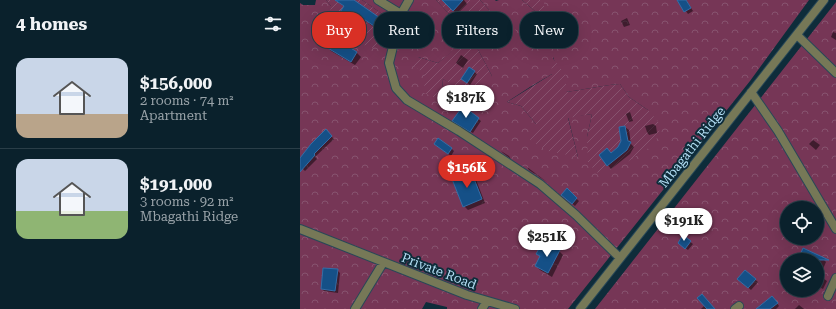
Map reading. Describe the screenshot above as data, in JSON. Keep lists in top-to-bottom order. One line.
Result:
{"streets":{"street":["Mbagathi Ridge","Private Road"]},"page":{"heading":"4 homes","chip":["Buy","Rent","Filters","New"],"list":[{"name":"$156,000","note":"2 rooms · 74 m² · Apartment"},{"name":"$191,000","note":"3 rooms · 92 m² · Mbagathi Ridge"}],"price":["$187K","$156K","$191K","$251K"]}}
